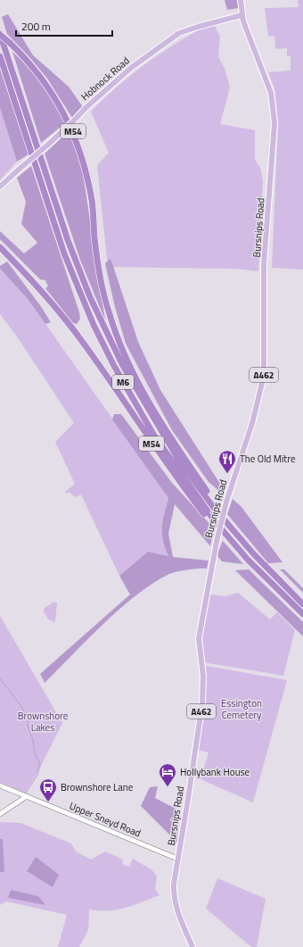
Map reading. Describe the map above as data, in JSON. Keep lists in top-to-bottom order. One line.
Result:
{"streets":{"highway":["M54","M6"],"main road":["Hobnock Road","Bursnips Road","A462"],"street":["Upper Sneyd Road"]},"crossings":[["Hobnock Road","Bursnips Road"],["M54","M6"],["Bursnips Road","A462"],["Bursnips Road","Upper Sneyd Road"],["A462","Upper Sneyd Road"]],"parks":["Essington Cemetery","Brownshore Lakes"],"places":{"restaurant":["The Old Mitre"],"hotel":["Hollybank House"],"bus stop":["Brownshore Lane"]},"scale_bar":"200 m"}
